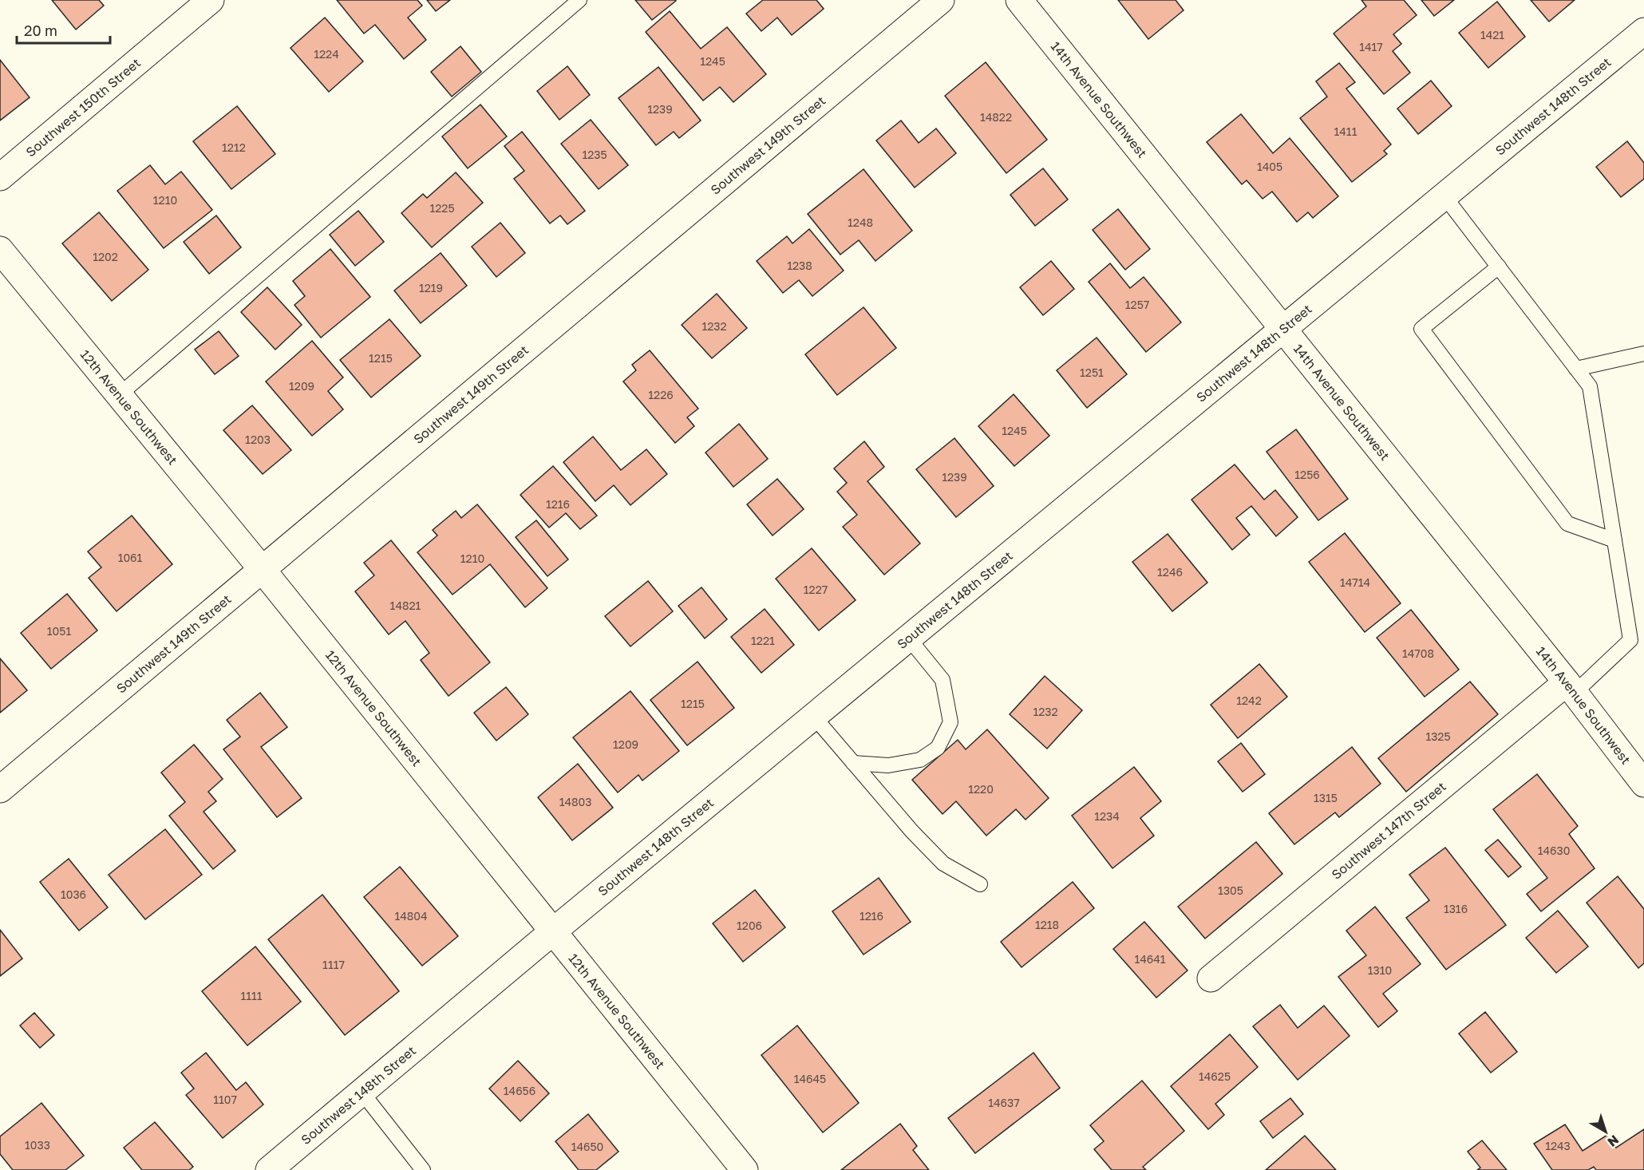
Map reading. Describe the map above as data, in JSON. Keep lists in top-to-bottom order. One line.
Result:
{"streets":{"street":["14th Avenue Southwest","Southwest 148th Street","Southwest 150th Street","Southwest 149th Street","12th Avenue Southwest","Southwest 147th Street"]},"crossings":[["14th Avenue Southwest","Southwest 148th Street"],["14th Avenue Southwest","Southwest 147th Street"],["Southwest 148th Street","12th Avenue Southwest"],["Southwest 149th Street","12th Avenue Southwest"]],"house_numbers":["1421","1417","1224","1245","1239","14822","1411","1212","1235","1405","1210","1225","1248","1202","1238","1219","1257","1232","1215","1251","1209","1226","1245","1203","1256","1239","1216","1061","1210","1246","14714","1227","14821","1051","1221","14708","1242","1215","1232","1325","1209","1220","1315","14803","1234","14630","1305","1036","1316","14804","1216","1218","1206","14641","1117","1310","1111","14625","14645","14656","1107","14637","1033","1243","14650"],"scale_bar":"20 m","north":"bottom right"}
